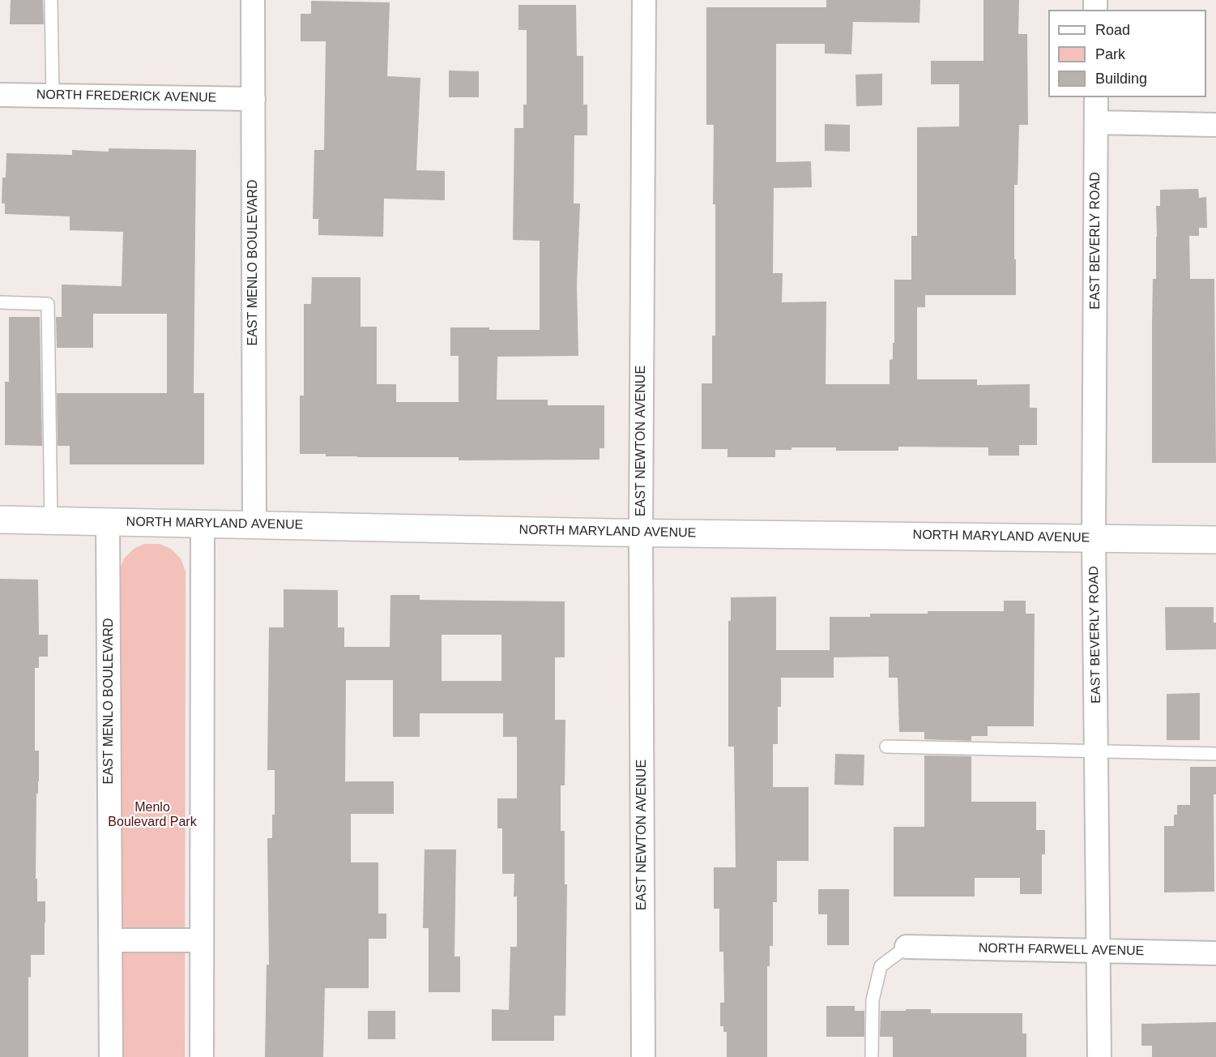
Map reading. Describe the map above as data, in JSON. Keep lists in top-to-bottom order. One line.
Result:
{"streets":{"street":["NORTH FREDERICK AVENUE","EAST BEVERLY ROAD","EAST MENLO BOULEVARD","EAST NEWTON AVENUE","NORTH MARYLAND AVENUE","NORTH FARWELL AVENUE"]},"crossings":[["NORTH FREDERICK AVENUE","EAST MENLO BOULEVARD"],["EAST BEVERLY ROAD","NORTH MARYLAND AVENUE"],["EAST BEVERLY ROAD","NORTH FARWELL AVENUE"],["EAST MENLO BOULEVARD","NORTH MARYLAND AVENUE"],["EAST NEWTON AVENUE","NORTH MARYLAND AVENUE"]],"parks":["Menlo Boulevard Park"],"legend":["Road","Park","Building"]}
